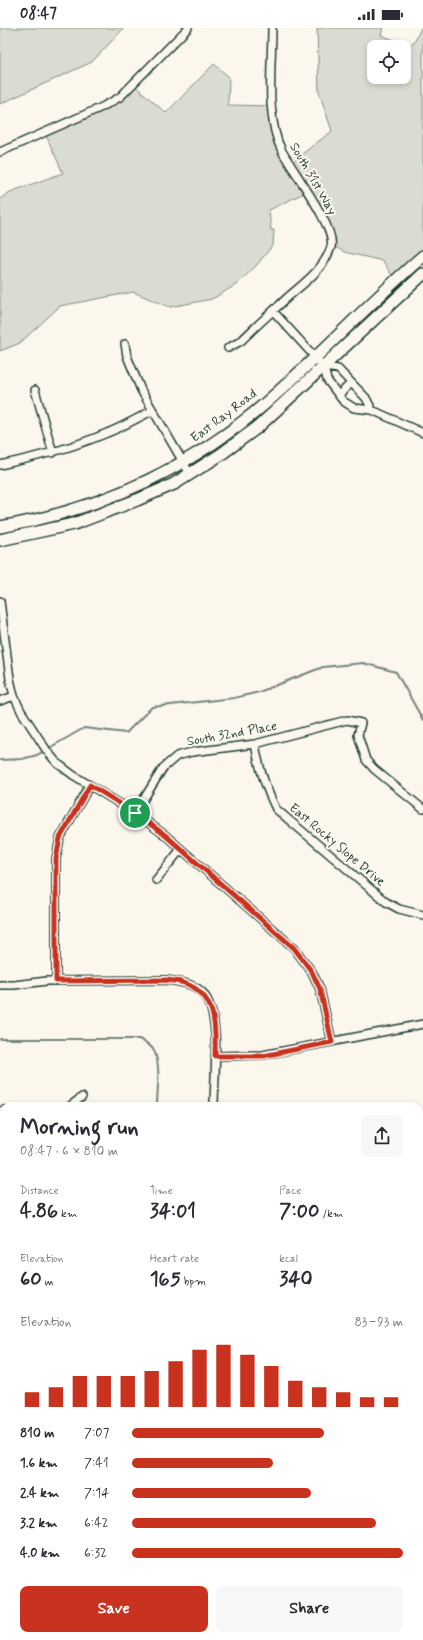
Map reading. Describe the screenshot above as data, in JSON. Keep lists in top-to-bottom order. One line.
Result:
{"streets":{"main road":["East Ray Road"],"street":["South 31st Way","South 32nd Place","East Rocky Slope Drive"]},"crossings":[["South 32nd Place","East Rocky Slope Drive"]],"page":{"status":"08:47","heading":["Morning run","08:47 · 6 × 810 m"],"stats":[["Distance","4.86 km"],["Time","34:01"],["Pace","7:00 /km"],["Elevation","60 m"],["Heart rate","165 bpm"],["kcal","340"]],"chart":["Elevation","83–93 m"],"list":[{"name":"810 m","note":"7:07"},{"name":"1.6 km","note":"7:41"},{"name":"2.4 km","note":"7:14"},{"name":"3.2 km","note":"6:42"},{"name":"4.0 km","note":"6:32"}],"buttons":["Save","Share"]}}
